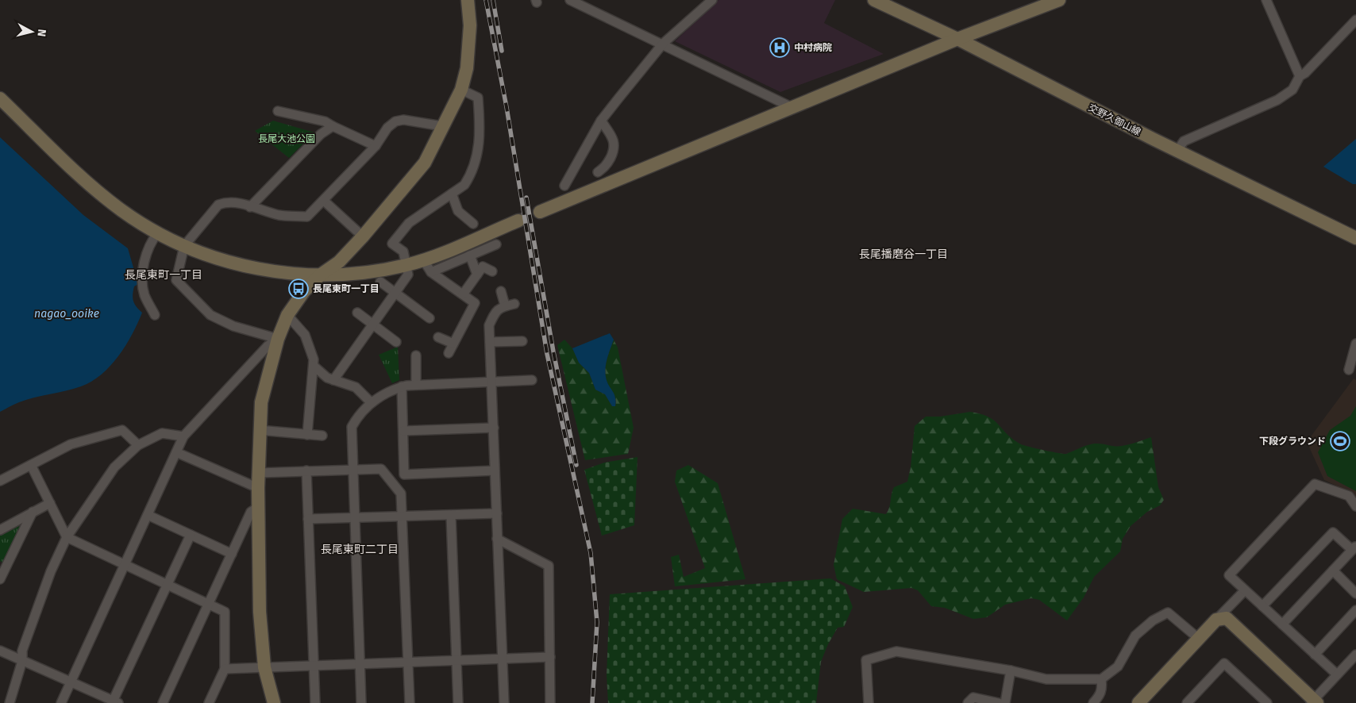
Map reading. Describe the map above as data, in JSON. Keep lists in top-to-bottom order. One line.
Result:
{"streets":{"street":["交野久御山線"]},"districts":["長尾播磨谷一丁目","長尾東町一丁目","長尾東町二丁目"],"water":["nagao_ooike"],"parks":["長尾大池公園"],"places":{"hospital":["中村病院"],"bus stop":["長尾東町一丁目"],"sports":["下段グラウンド"]},"north":"right"}
